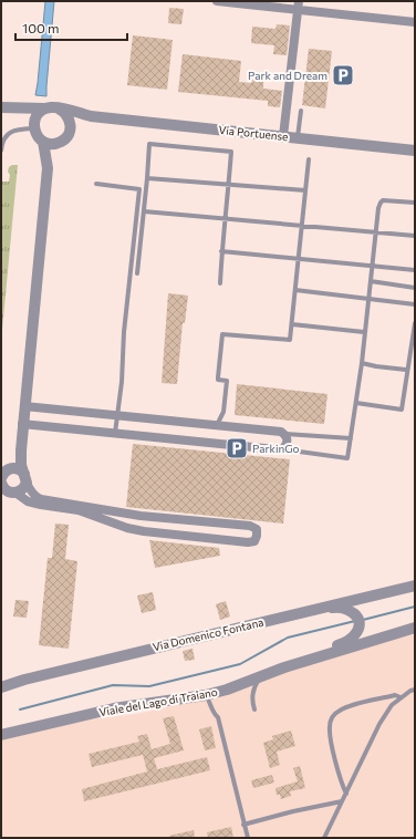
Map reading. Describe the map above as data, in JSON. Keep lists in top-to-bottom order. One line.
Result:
{"streets":{"street":["Via Portuense","Via Domenico Fontana","Viale del Lago di Traiano"]},"places":{"parking":["Park and Dream","ParkinGo"]},"scale_bar":"100 m"}
